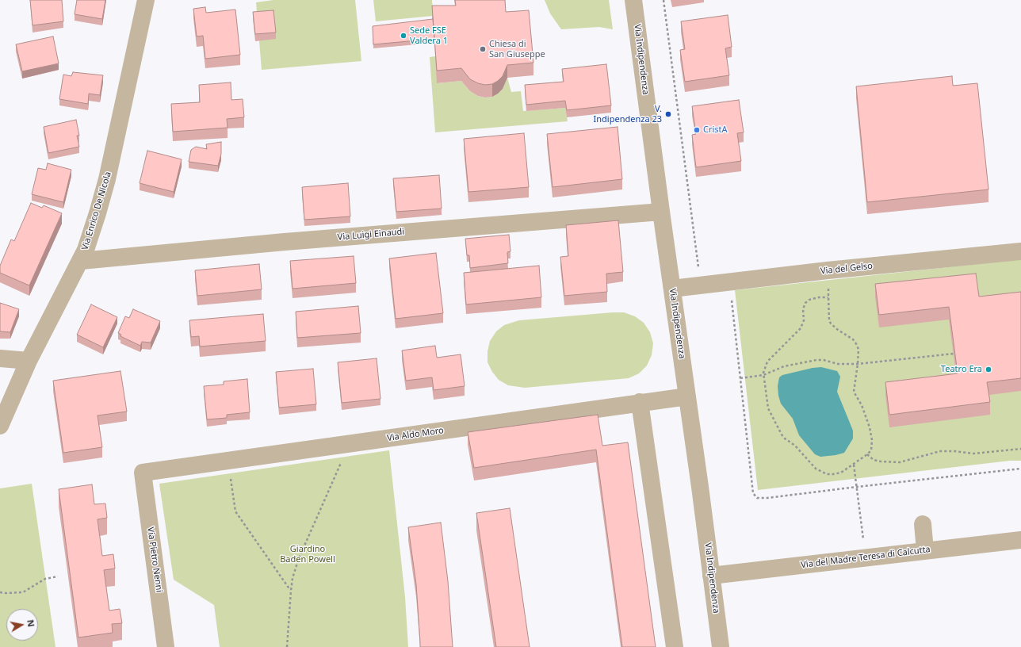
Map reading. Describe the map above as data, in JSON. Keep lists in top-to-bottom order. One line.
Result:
{"streets":{"street":["Via Indipendenza","Via Enrico De Nicola","Via Luigi Einaudi","Via del Gelso","Via Aldo Moro","Via del Madre Teresa di Calcutta","Via Pietro Nenni"]},"crossings":[["Via Indipendenza","Via Luigi Einaudi"],["Via Indipendenza","Via del Gelso"],["Via Indipendenza","Via Aldo Moro"],["Via Indipendenza","Via del Madre Teresa di Calcutta"],["Via Enrico De Nicola","Via Luigi Einaudi"],["Via Aldo Moro","Via Pietro Nenni"]],"parks":["Giardino Baden Powell"],"places":["Sede FSE Valdera 1","Chiesa di San Giuseppe","V. Indipendenza 23","CristA","Teatro Era"],"north":"right"}
